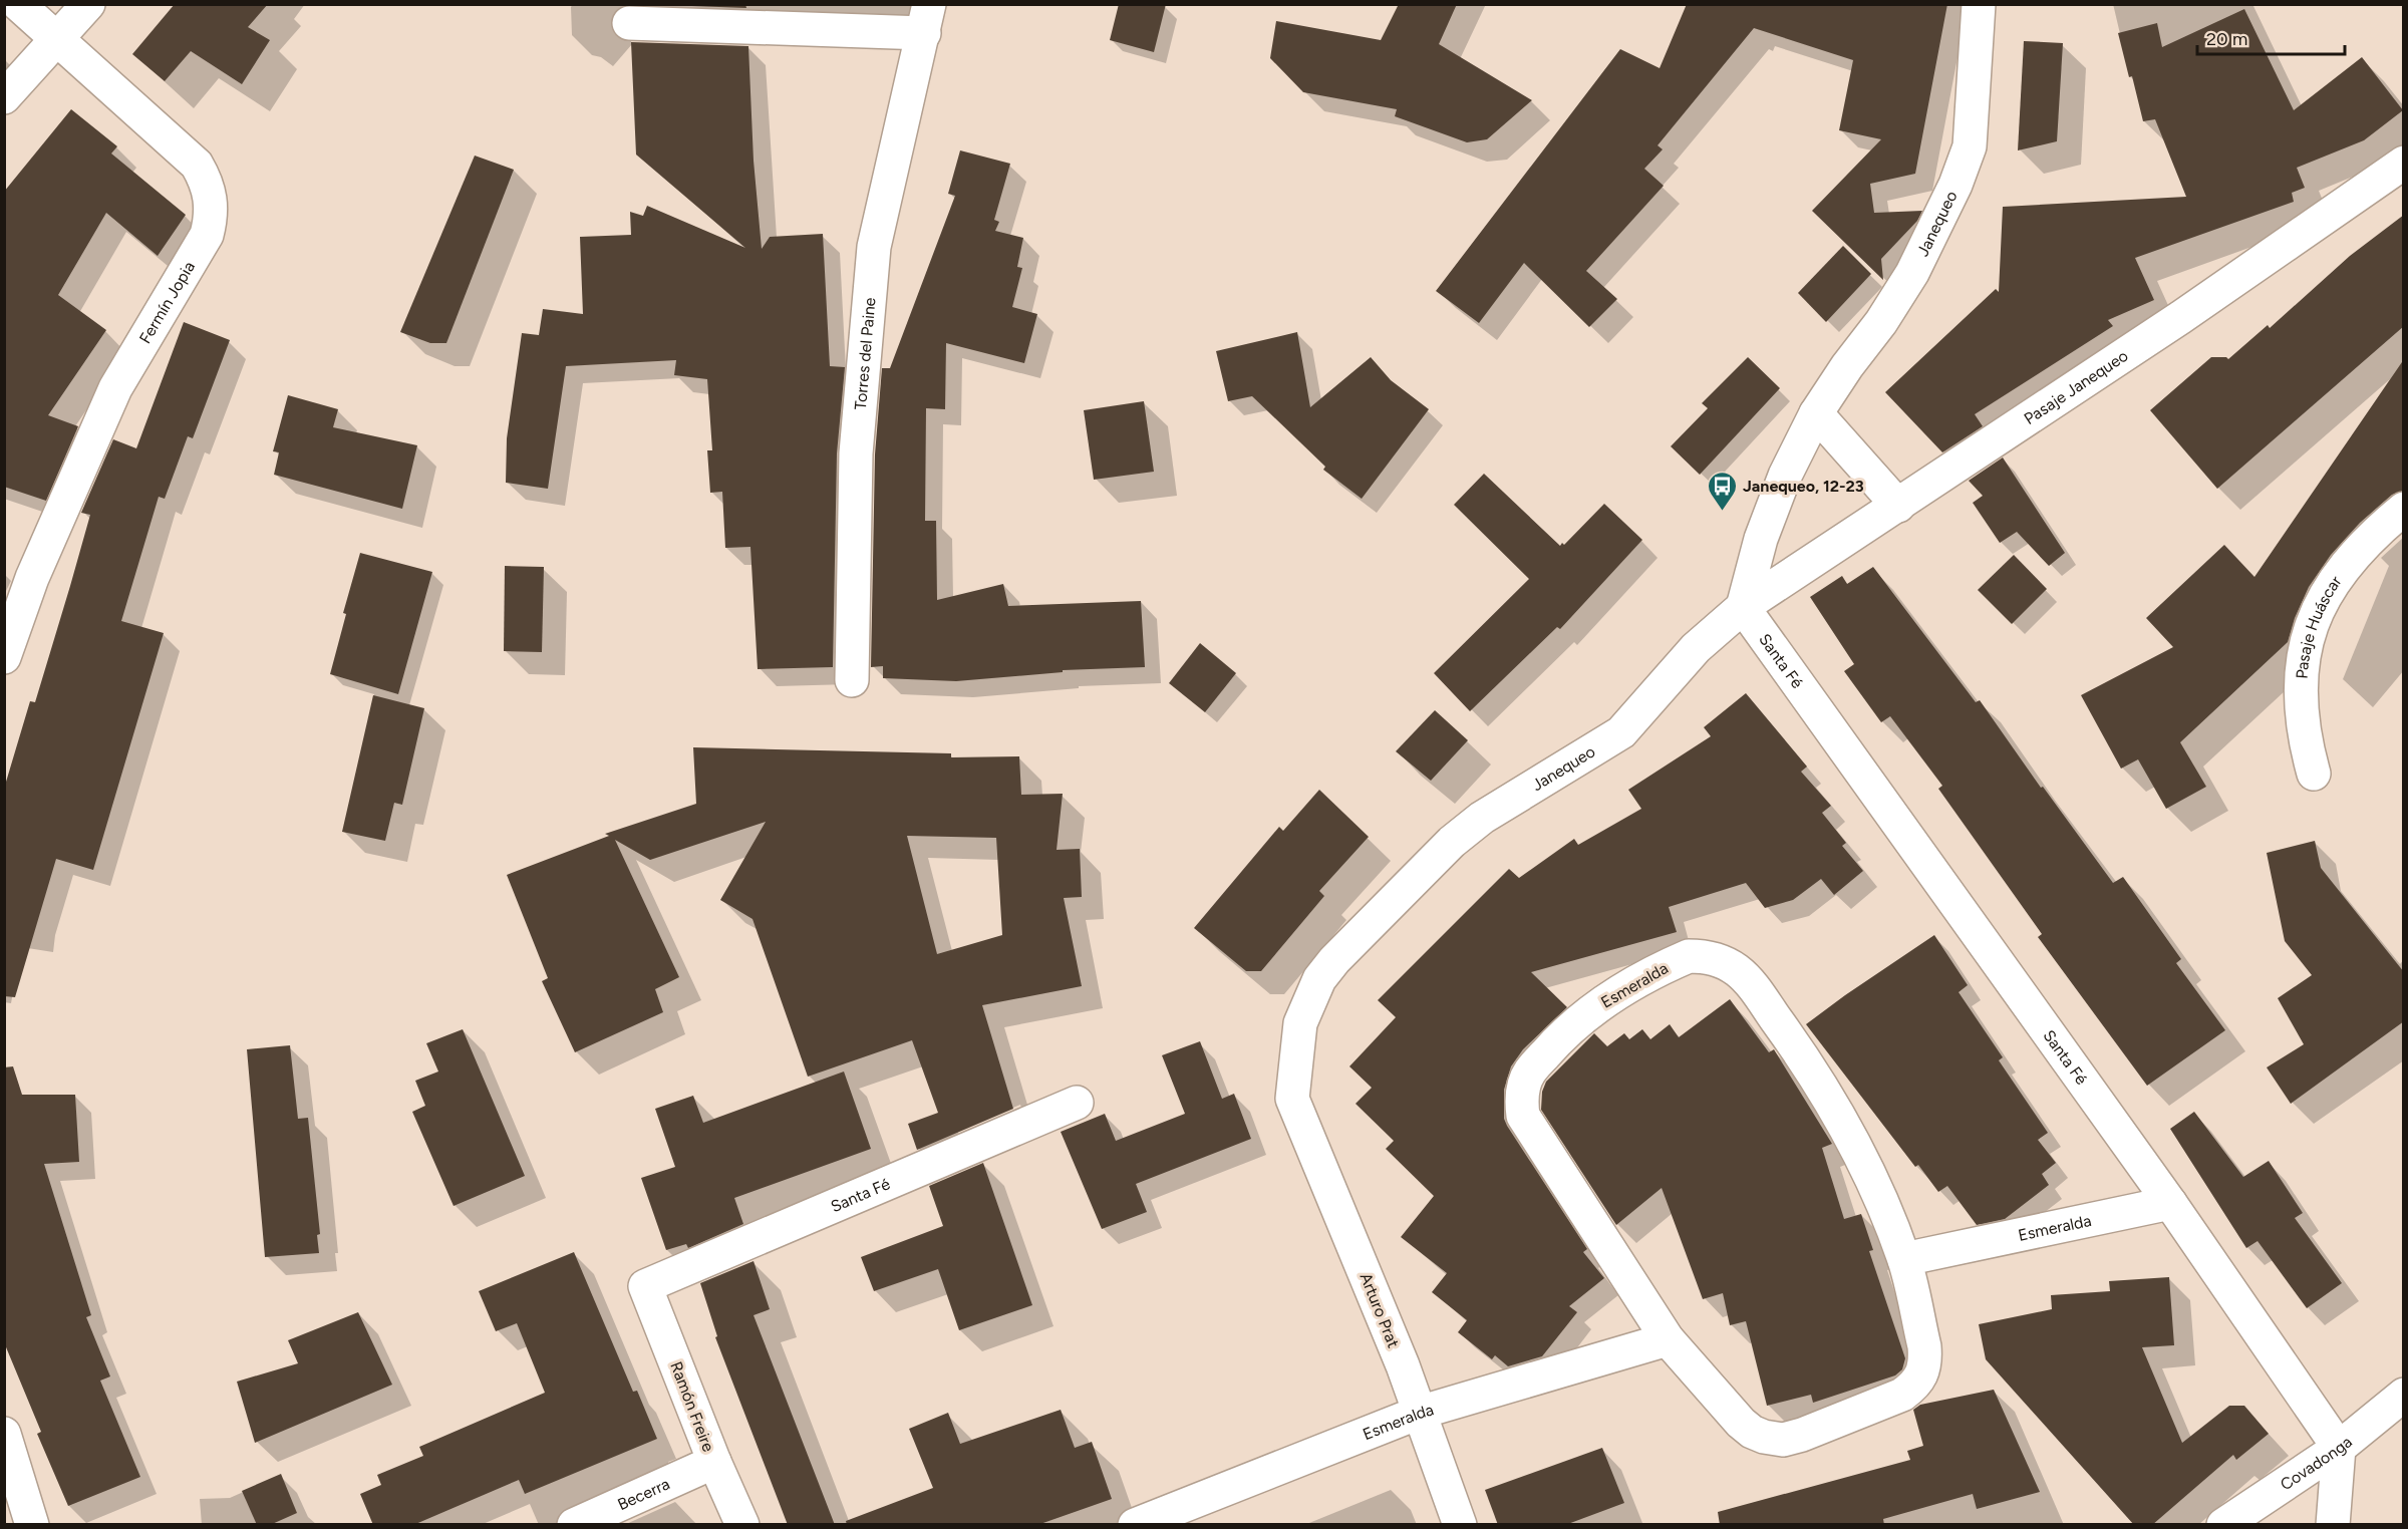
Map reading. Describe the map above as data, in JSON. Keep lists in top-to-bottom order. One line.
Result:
{"streets":{"street":["Janequeo","Fermín Jopia","Torres del Paine","Pasaje Janequeo","Pasaje Huáscar","Santa Fé","Esmeralda","Arturo Prat","Ramón Freire","Covadonga","Becerra"]},"crossings":[["Janequeo","Pasaje Janequeo"],["Janequeo","Santa Fé"],["Janequeo","Arturo Prat"],["Pasaje Janequeo","Santa Fé"],["Santa Fé","Esmeralda"],["Santa Fé","Ramón Freire"],["Santa Fé","Covadonga"],["Esmeralda","Arturo Prat"],["Ramón Freire","Becerra"]],"places":{"bus stop":["Janequeo, 12-23"]},"scale_bar":"20 m"}
